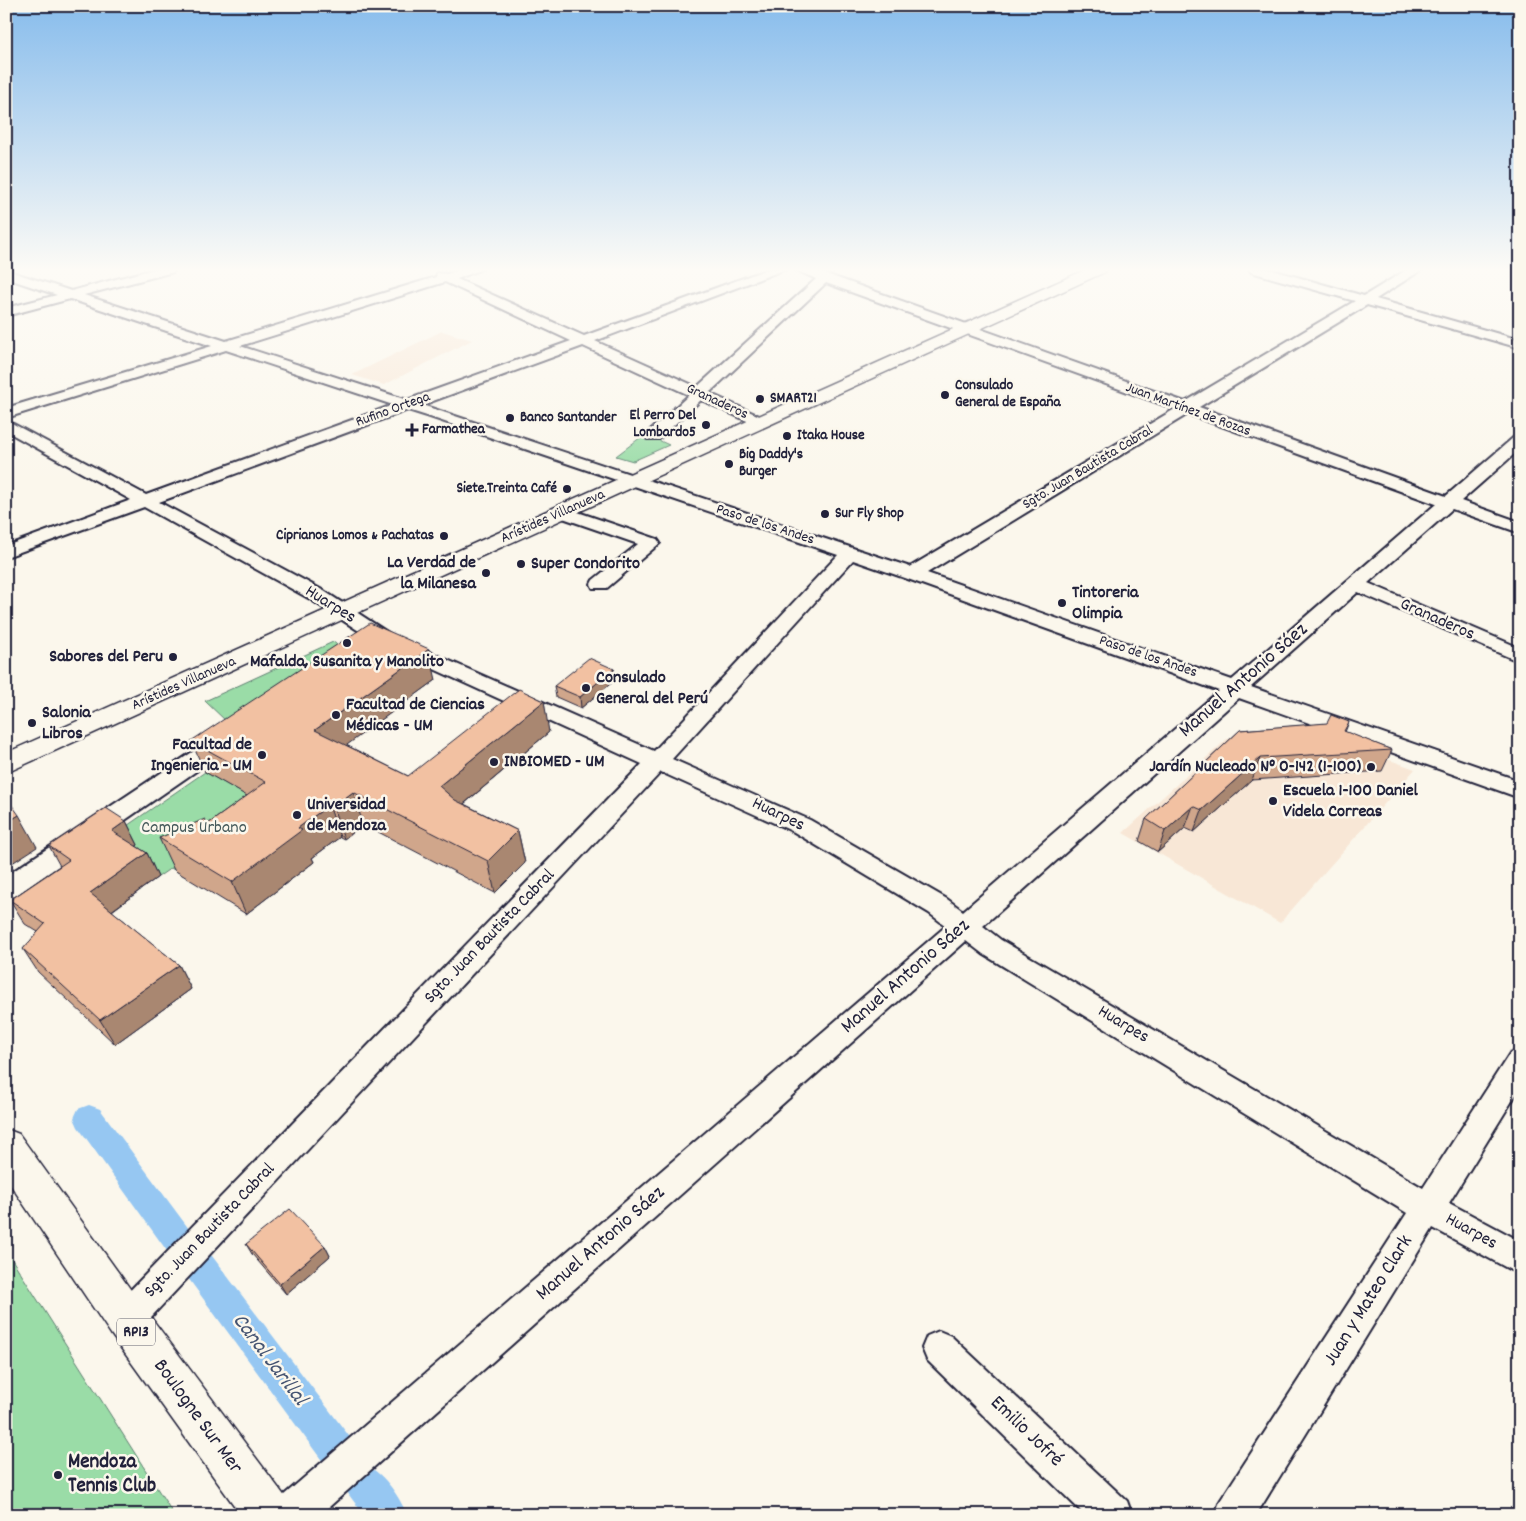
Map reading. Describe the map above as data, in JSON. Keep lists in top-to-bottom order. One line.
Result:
{"streets":{"main road":["Arístides Villanueva","RP13","Boulogne Sur Mer"],"street":["Granaderos","Rufino Ortega","Juan Martínez de Rozas","Sgto. Juan Bautista Cabral","Paso de los Andes","Huarpes","Manuel Antonio Sáez","Juan y Mateo Clark","Emilio Jofré"]},"crossings":[["Granaderos","Rufino Ortega"],["Granaderos","Arístides Villanueva"],["Granaderos","Manuel Antonio Sáez"],["Rufino Ortega","Paso de los Andes"],["Rufino Ortega","Huarpes"],["Juan Martínez de Rozas","Sgto. Juan Bautista Cabral"],["Juan Martínez de Rozas","Manuel Antonio Sáez"],["Sgto. Juan Bautista Cabral","Paso de los Andes"],["Sgto. Juan Bautista Cabral","Huarpes"],["Sgto. Juan Bautista Cabral","Boulogne Sur Mer"],["Arístides Villanueva","Paso de los Andes"],["Arístides Villanueva","Huarpes"],["Paso de los Andes","Manuel Antonio Sáez"],["Huarpes","Manuel Antonio Sáez"],["Huarpes","Juan y Mateo Clark"]],"water":["Canal Jarillal"],"parks":["Campus Urbano"],"places":{"other":["Consulado General de España","SMART21","Banco Santander","El Perro Del Lombardo5","Itaka House","Big Daddy's Burger","Siete.Treinta Café","Sur Fly Shop","Ciprianos Lomos & Pachatas","Super Condorito","La Verdad de la Milanesa","Tintoreria Olimpia","Mafalda, Susanita y Manolito","Sabores del Peru","Consulado General del Perú","Facultad de Ciencias Médicas - UM","Salonia Libros","Facultad de Ingenieria - UM","INBIOMED - UM","Jardín Nucleado N° 0-142 (1-100)","Escuela 1-100 Daniel Videla Correas","Universidad de Mendoza","Mendoza Tennis Club"],"health":["Farmathea"]}}
